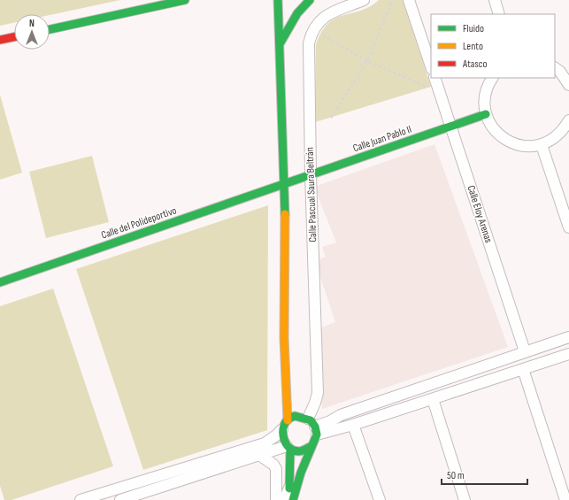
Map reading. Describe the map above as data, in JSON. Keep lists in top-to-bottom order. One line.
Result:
{"streets":{"main road":["Calle Juan Pablo II","Calle del Polideportivo"],"street":["Calle Pascual Saura Beltrán","Calle Eloy Arenas"]},"crossings":[["Calle Juan Pablo II","Calle Pascual Saura Beltrán"],["Calle Juan Pablo II","Calle Eloy Arenas"],["Calle Juan Pablo II","Calle del Polideportivo"]],"legend":["Fluido","Lento","Atasco"],"scale_bar":"50 m","north":"top"}
